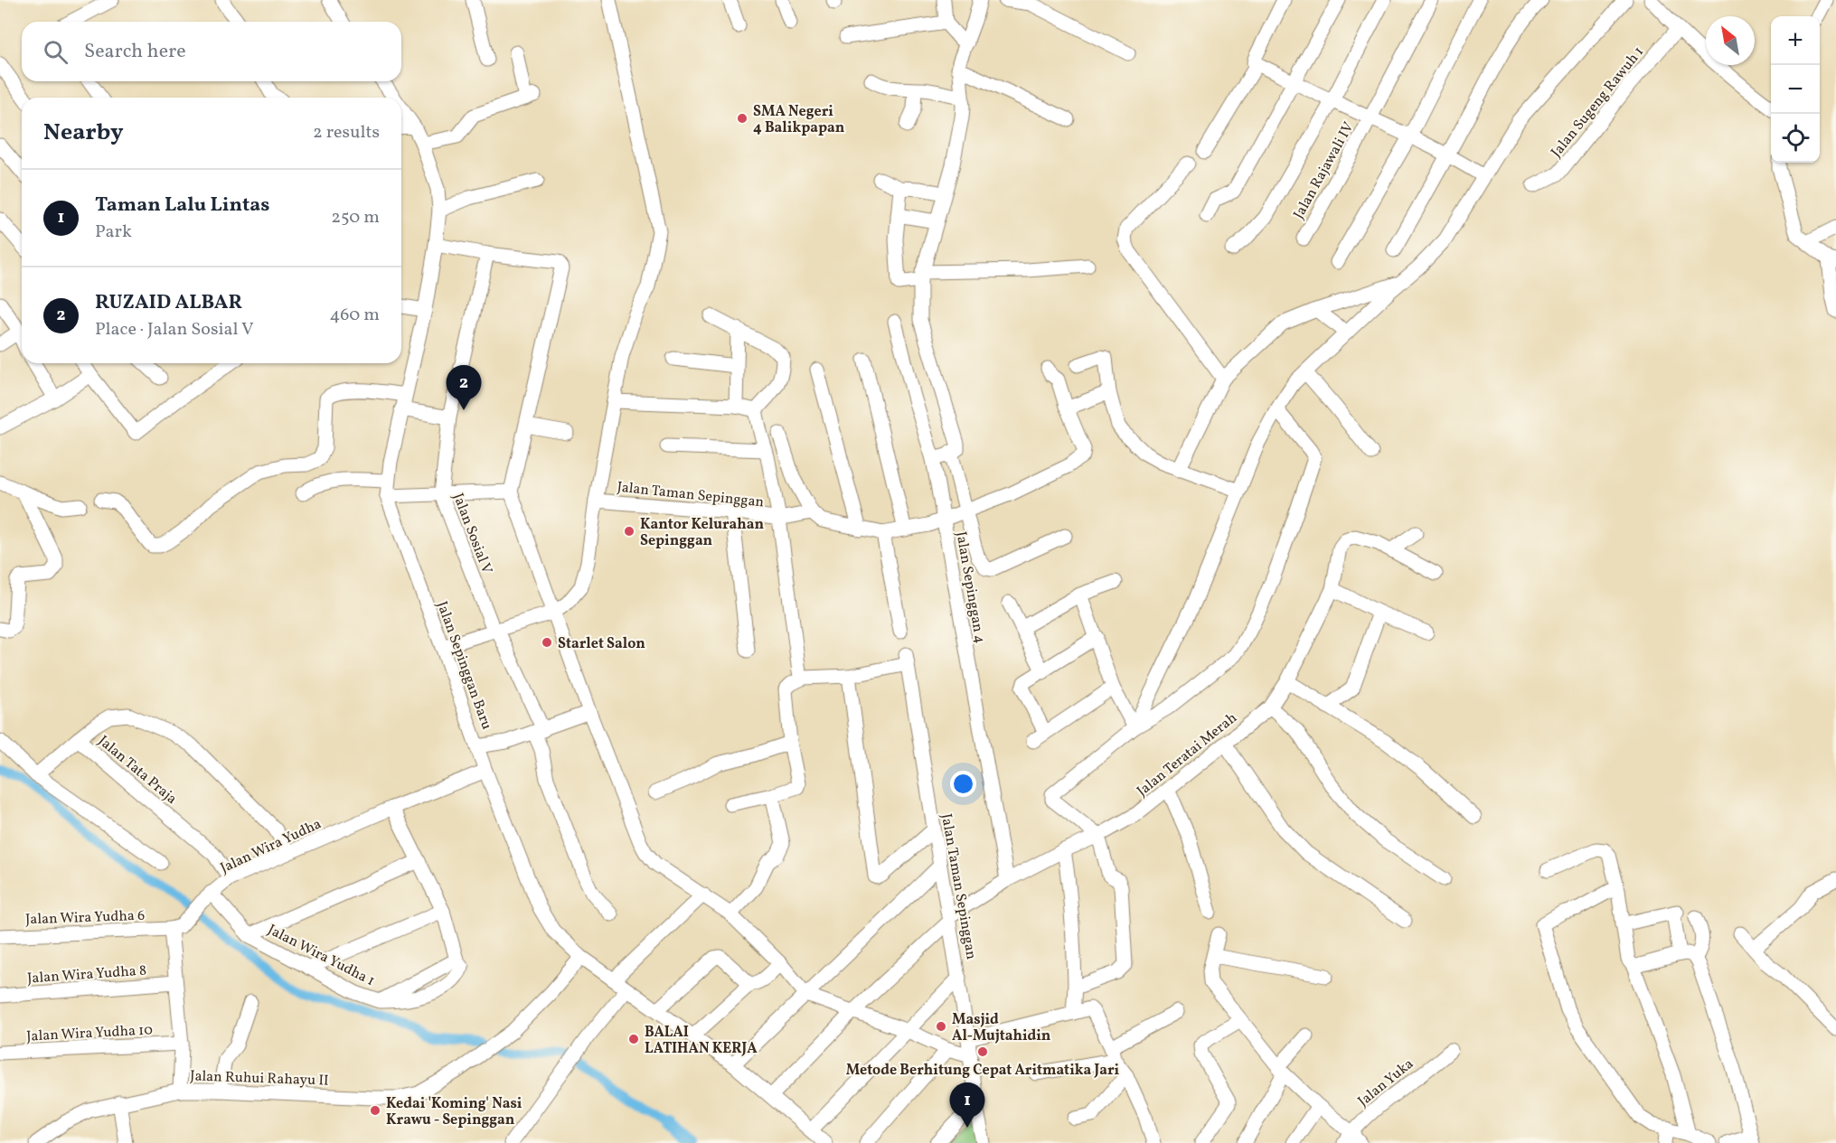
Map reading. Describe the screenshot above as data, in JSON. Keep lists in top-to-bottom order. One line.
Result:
{"streets":{"street":["Jalan Sugeng Rawuh 1","Jalan Rajawali IV","Jalan Taman Sepinggan","Jalan Sosial V","Jalan Sepinggan 4","Jalan Sepinggan Baru","Jalan Teratai Merah","Jalan Tata Praja","Jalan Wira Yudha","Jalan Wira Yudha 6","Jalan Wira Yudha 1","Jalan Wira Yudha 8","Jalan Wira Yudha 10","Jalan Ruhui Rahayu II","Jalan Yuka"]},"crossings":[["Jalan Taman Sepinggan","Jalan Teratai Merah"],["Jalan Sepinggan 4","Jalan Teratai Merah"],["Jalan Sepinggan Baru","Jalan Teratai Merah"],["Jalan Sepinggan Baru","Jalan Wira Yudha"],["Jalan Sepinggan Baru","Jalan Ruhui Rahayu II"],["Jalan Tata Praja","Jalan Wira Yudha"],["Jalan Wira Yudha","Jalan Wira Yudha 6"],["Jalan Wira Yudha","Jalan Wira Yudha 1"]],"places":["SMA Negeri 4 Balikpapan","Kantor Kelurahan Sepinggan","Starlet Salon","Masjid Al-Mujtahidin","BALAI LATIHAN KERJA","Metode Berhitung Cepat Aritmatika Jari","Kedai 'Koming' Nasi Krawu - Sepinggan"],"north":"top left","page":{"map_buttons":["+","−"],"search":"Search here","heading":["Nearby","2 results"],"list":[{"mark":"1","name":"Taman Lalu Lintas","note":"Park","value":"250 m"},{"mark":"2","name":"RUZAID ALBAR","note":"Place · Jalan Sosial V","value":"460 m"}],"pins":["2","1"]}}
